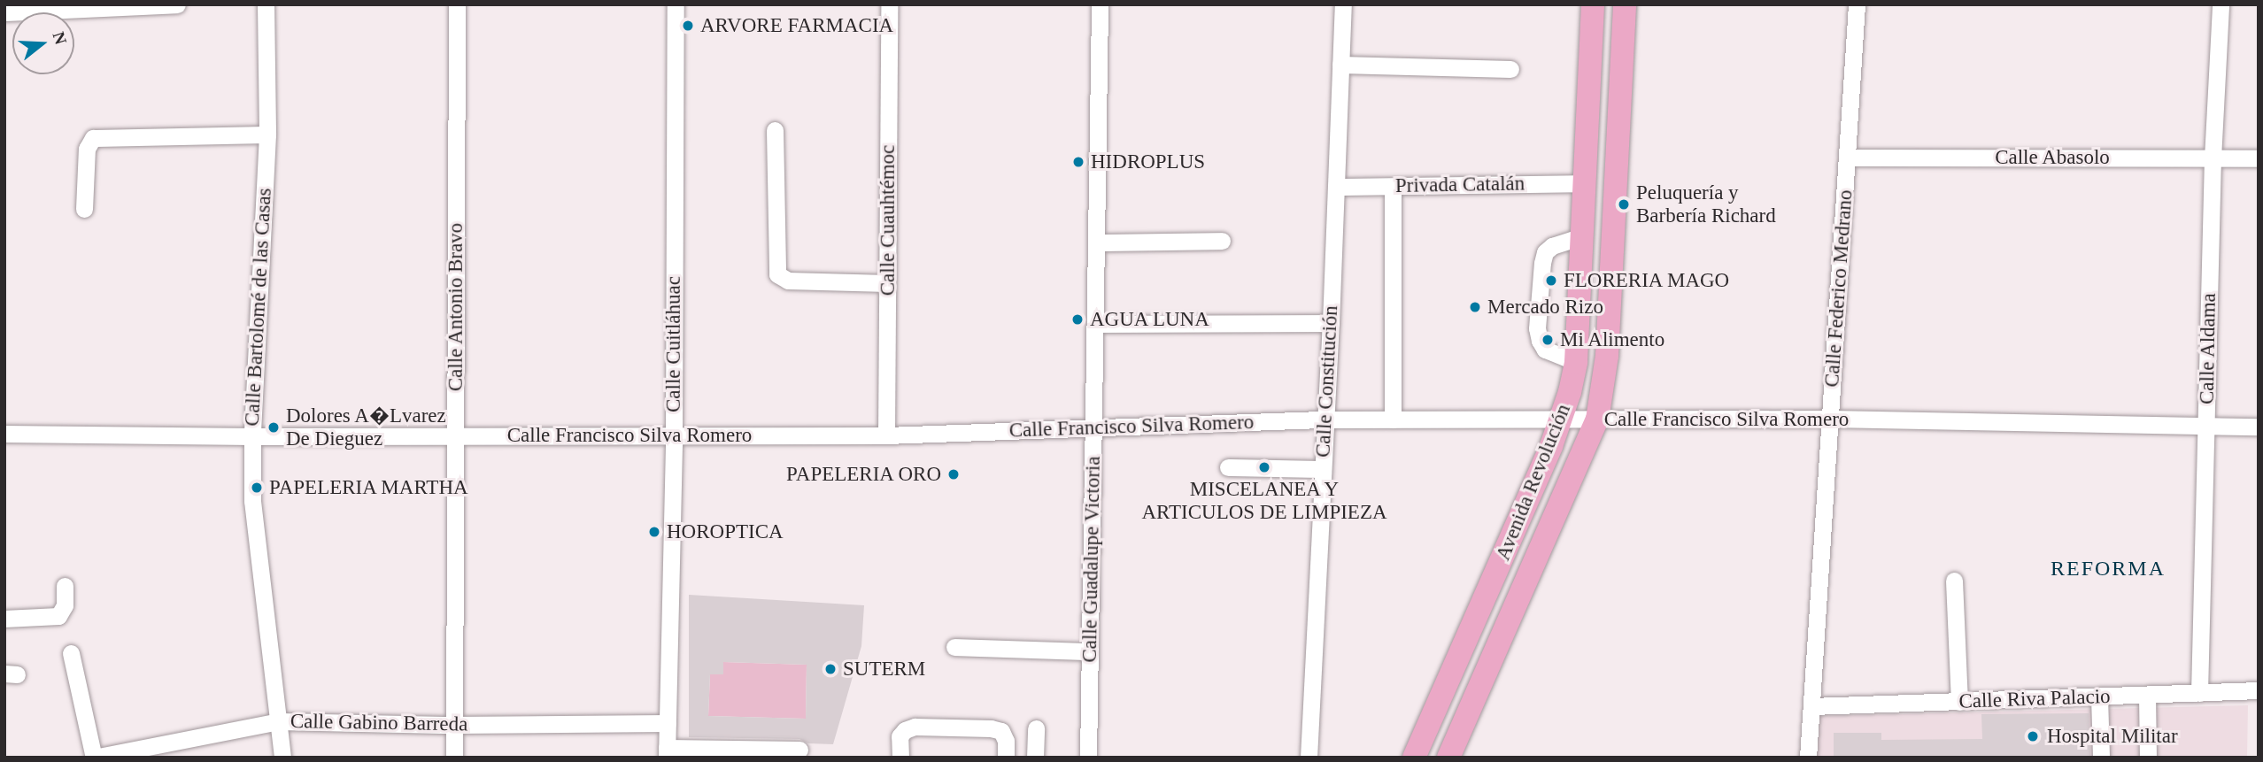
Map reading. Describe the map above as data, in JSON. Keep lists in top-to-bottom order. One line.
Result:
{"streets":{"main road":["Avenida Revolución"],"street":["Calle Abasolo","Privada Catalán","Calle Cuauhtémoc","Calle Federico Medrano","Calle Bartolomé de las Casas","Calle Antonio Bravo","Calle Cuitláhuac","Calle Aldama","Calle Constitución","Calle Francisco Silva Romero","Calle Guadalupe Victoria","Calle Riva Palacio","Calle Gabino Barreda"]},"crossings":[["Calle Abasolo","Calle Federico Medrano"],["Calle Abasolo","Calle Aldama"],["Privada Catalán","Calle Constitución"],["Privada Catalán","Avenida Revolución"],["Calle Cuauhtémoc","Calle Francisco Silva Romero"],["Calle Federico Medrano","Calle Francisco Silva Romero"],["Calle Federico Medrano","Calle Riva Palacio"],["Calle Bartolomé de las Casas","Calle Francisco Silva Romero"],["Calle Bartolomé de las Casas","Calle Gabino Barreda"],["Calle Antonio Bravo","Calle Francisco Silva Romero"],["Calle Antonio Bravo","Calle Gabino Barreda"],["Calle Cuitláhuac","Calle Francisco Silva Romero"],["Calle Cuitláhuac","Calle Gabino Barreda"],["Calle Aldama","Calle Francisco Silva Romero"],["Calle Aldama","Calle Riva Palacio"],["Calle Constitución","Calle Francisco Silva Romero"],["Calle Francisco Silva Romero","Avenida Revolución"],["Calle Francisco Silva Romero","Calle Guadalupe Victoria"]],"districts":["REFORMA"],"places":["ARVORE FARMACIA","HIDROPLUS","Peluquería y Barbería Richard","FLORERIA MAGO","Mercado Rizo","AGUA LUNA","Mi Alimento","Dolores A�Lvarez De Dieguez","MISCELANEA Y ARTICULOS DE LIMPIEZA","PAPELERIA ORO","PAPELERIA MARTHA","HOROPTICA","SUTERM","Hospital Militar"],"north":"right"}
